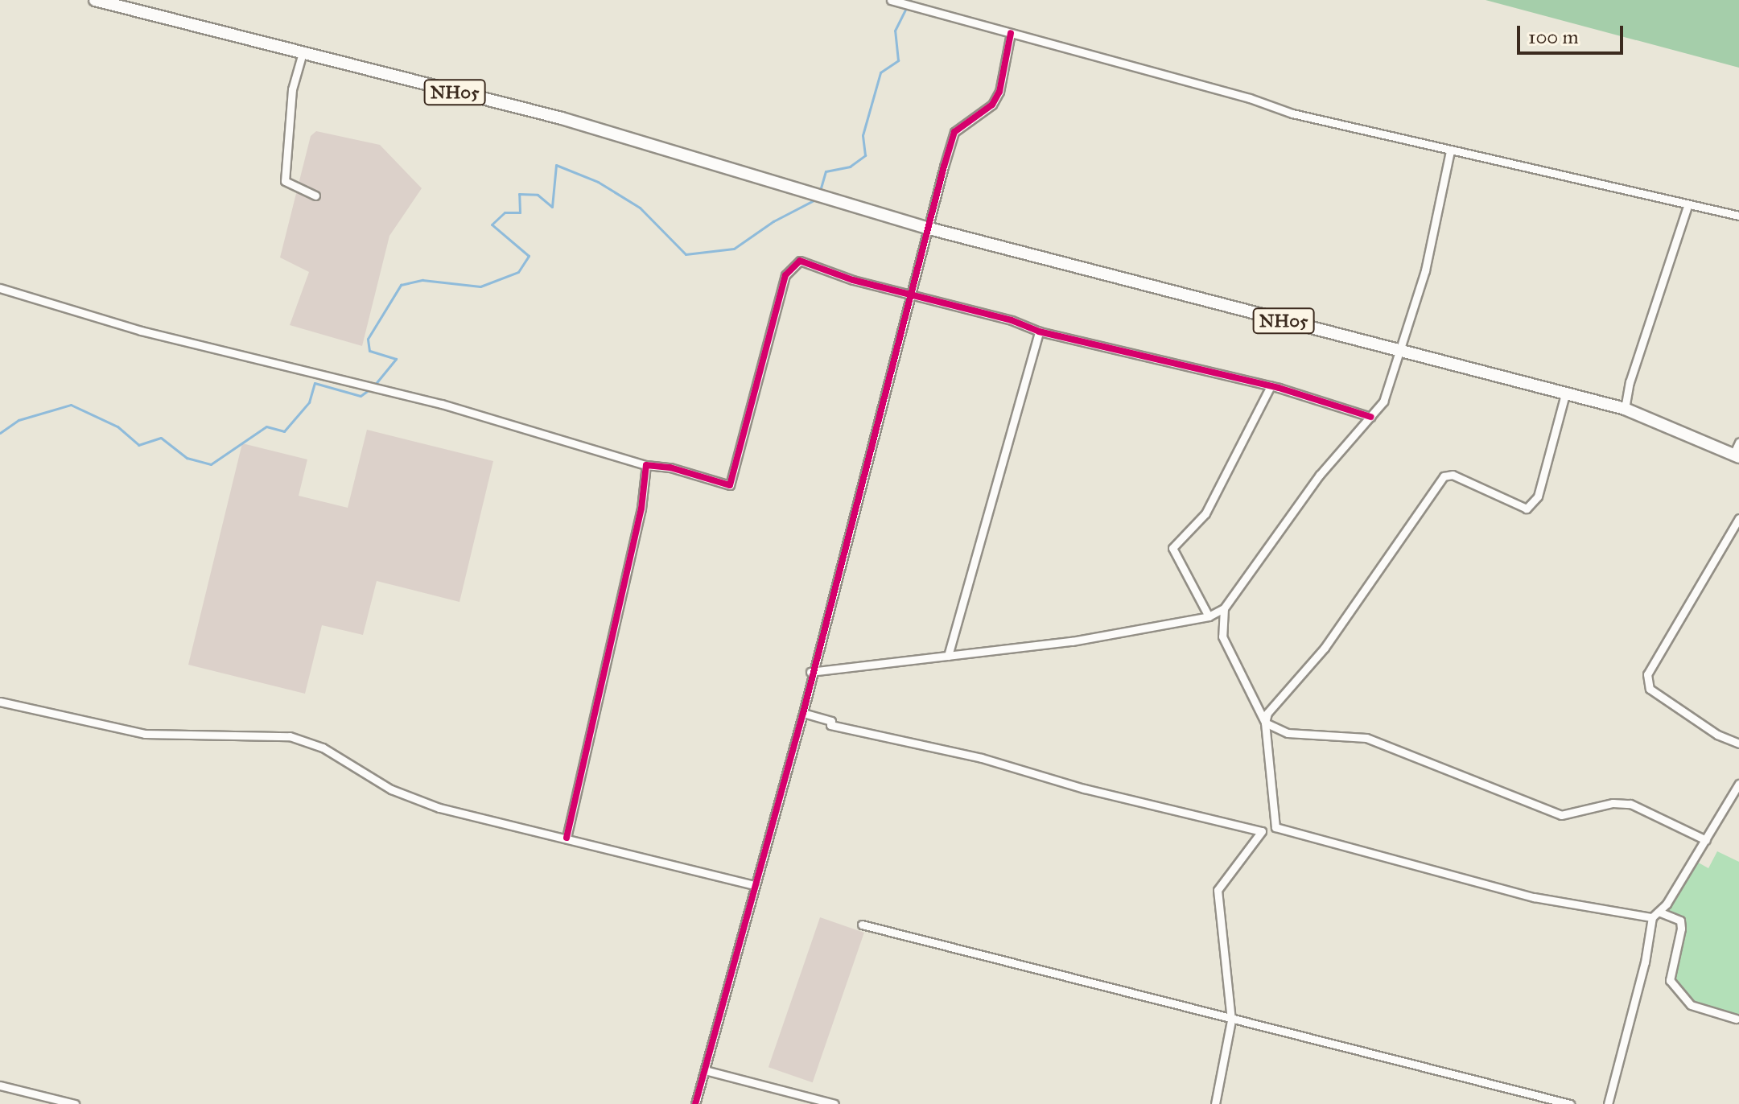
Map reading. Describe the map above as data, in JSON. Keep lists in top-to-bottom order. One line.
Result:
{"streets":{"main road":["NH05"]},"scale_bar":"100 m"}
